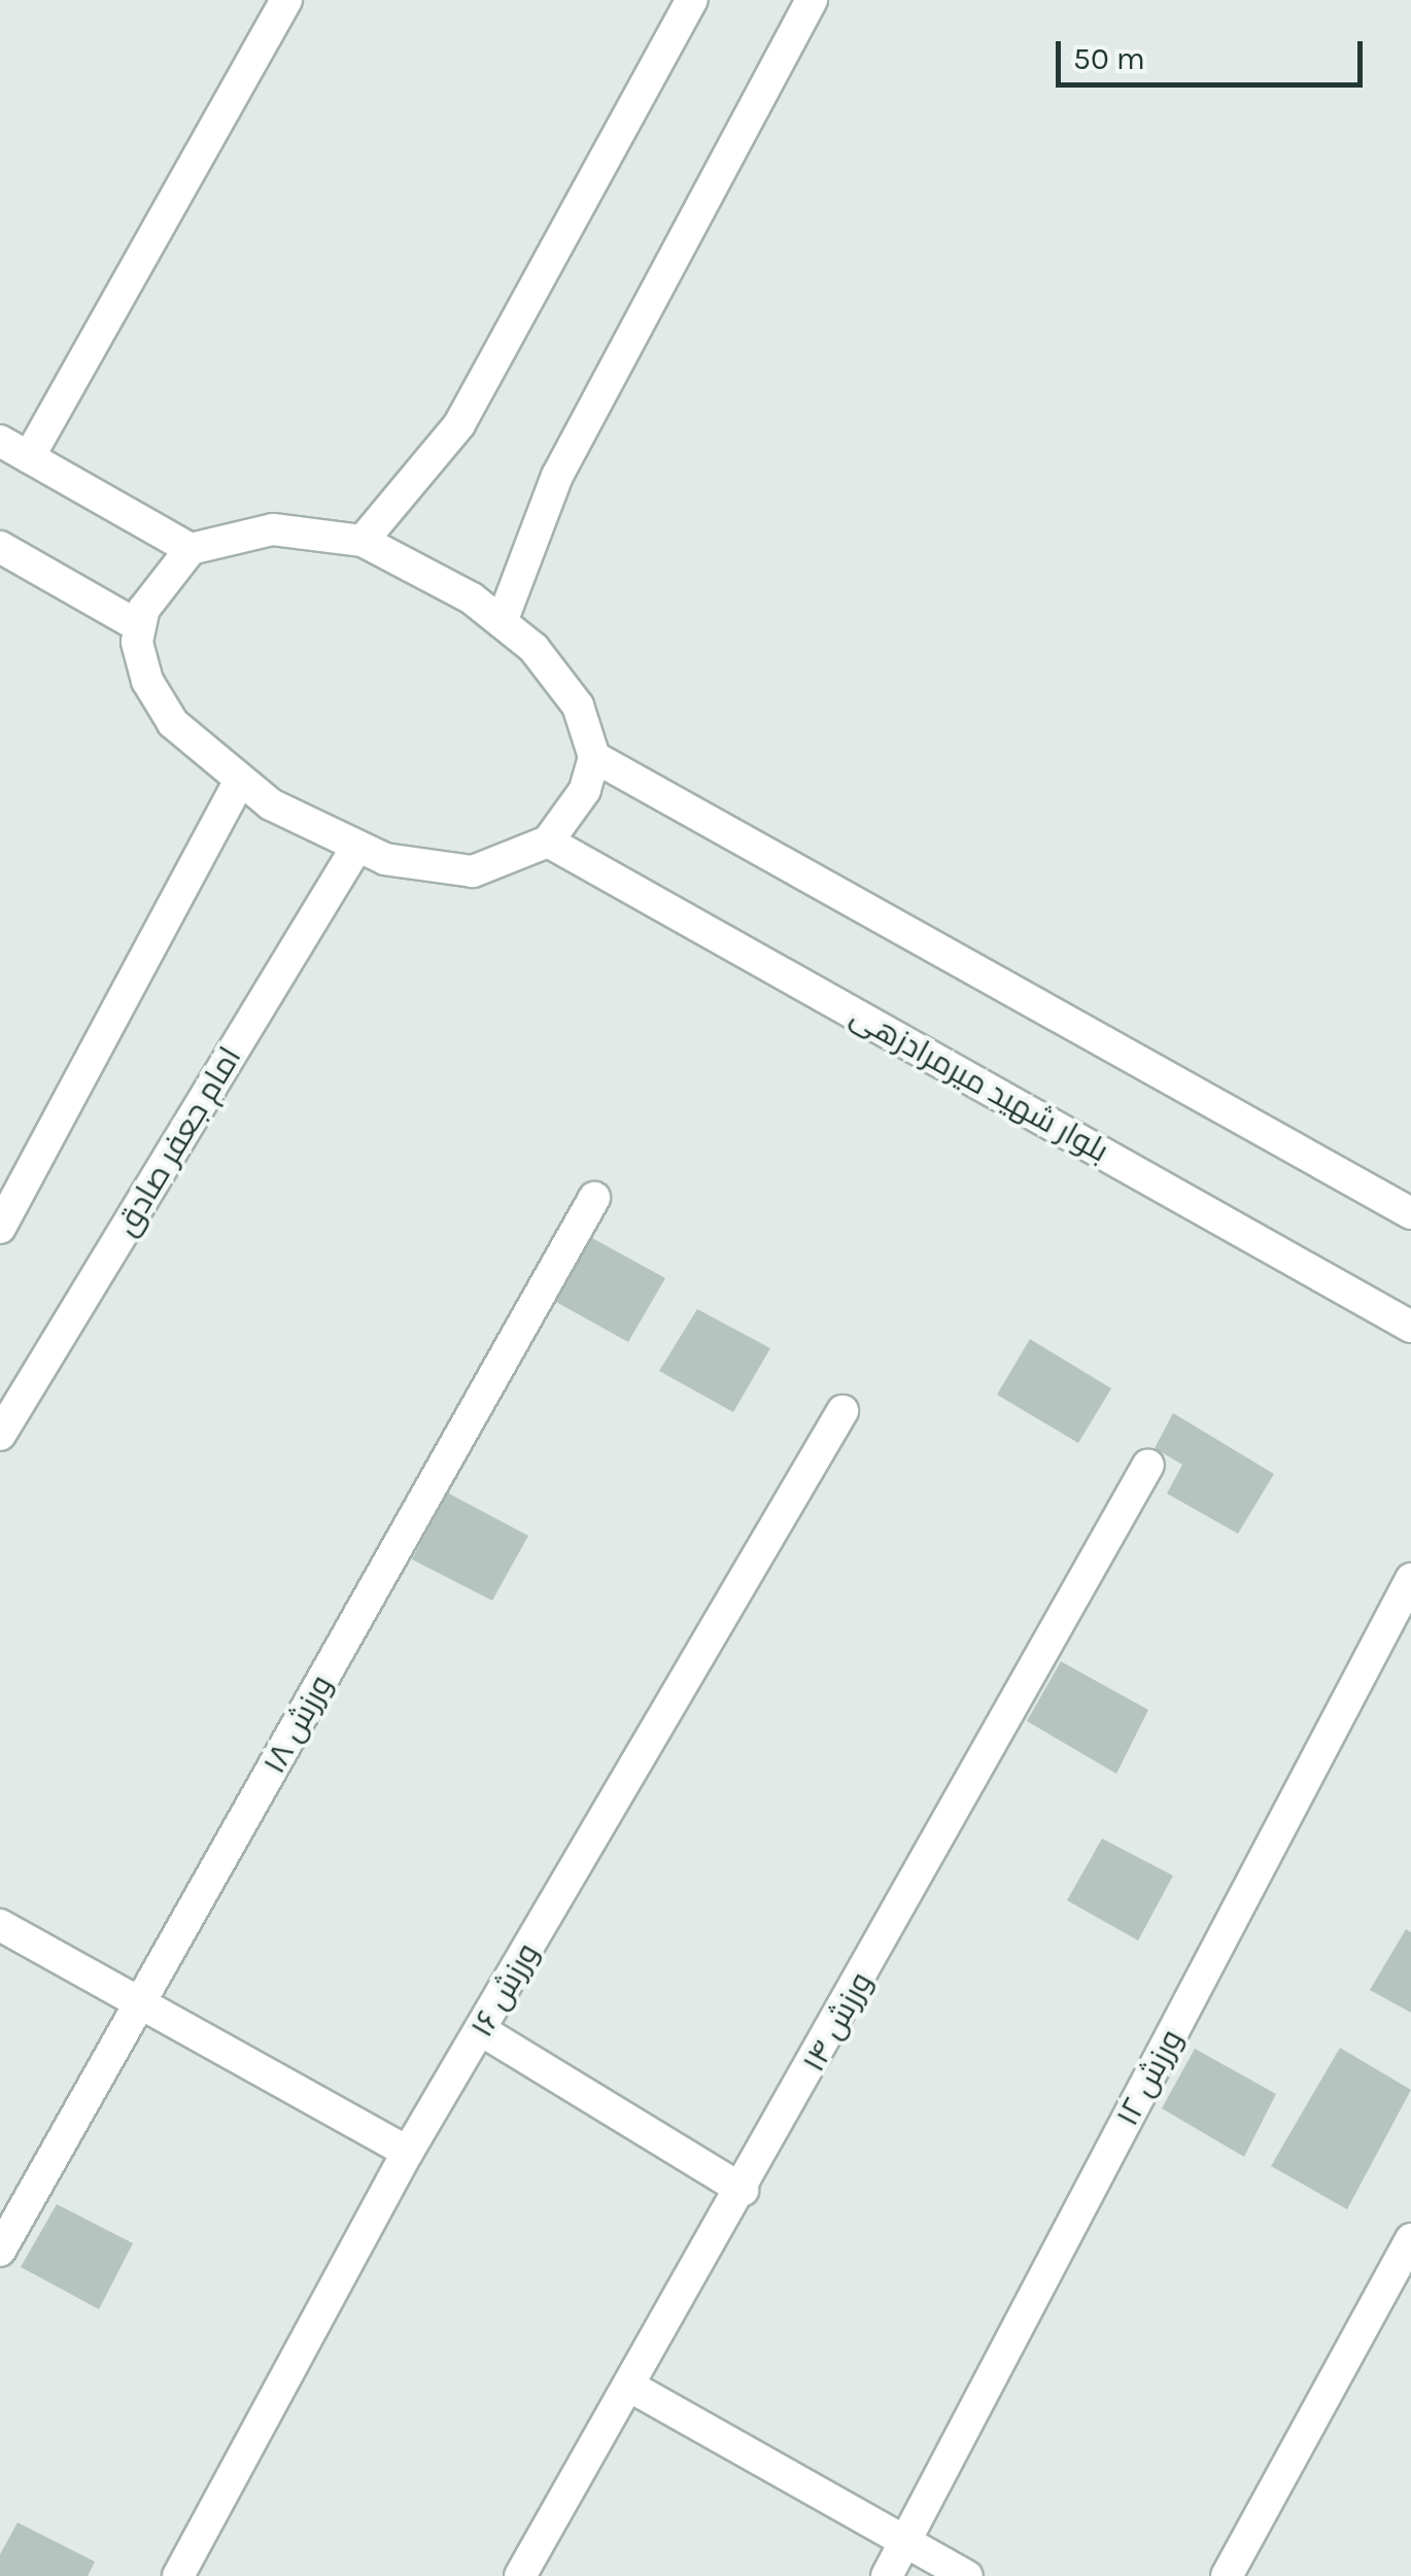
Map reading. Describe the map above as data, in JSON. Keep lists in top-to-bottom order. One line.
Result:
{"streets":{"street":["بلوار شهید میرمرادزهی","امام جعفر صادق","ورزش ۱۸","ورزش ۱۶","ورزش ۱۴","ورزش ۱۲"]},"scale_bar":"50 m"}
